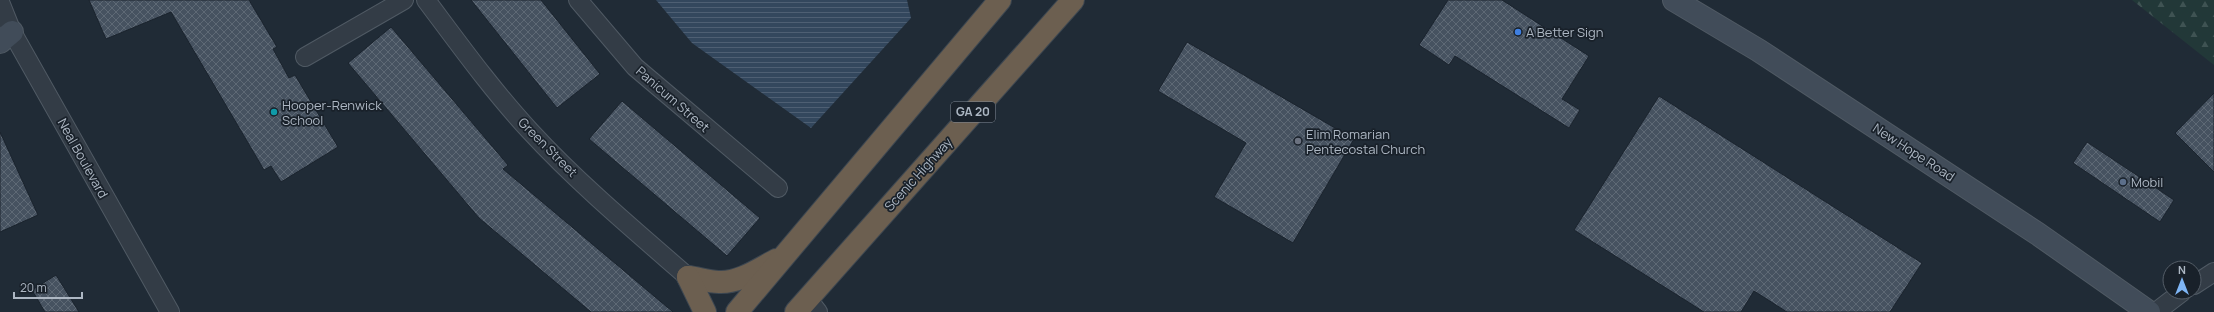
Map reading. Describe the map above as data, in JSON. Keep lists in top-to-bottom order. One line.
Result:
{"streets":{"highway":["GA 20","Scenic Highway"],"street":["Panicum Street","Green Street","New Hope Road","Neal Boulevard"]},"places":["A Better Sign","Hooper-Renwick School","Elim Romarian Pentecostal Church","Mobil"],"scale_bar":"20 m","north":"top"}
